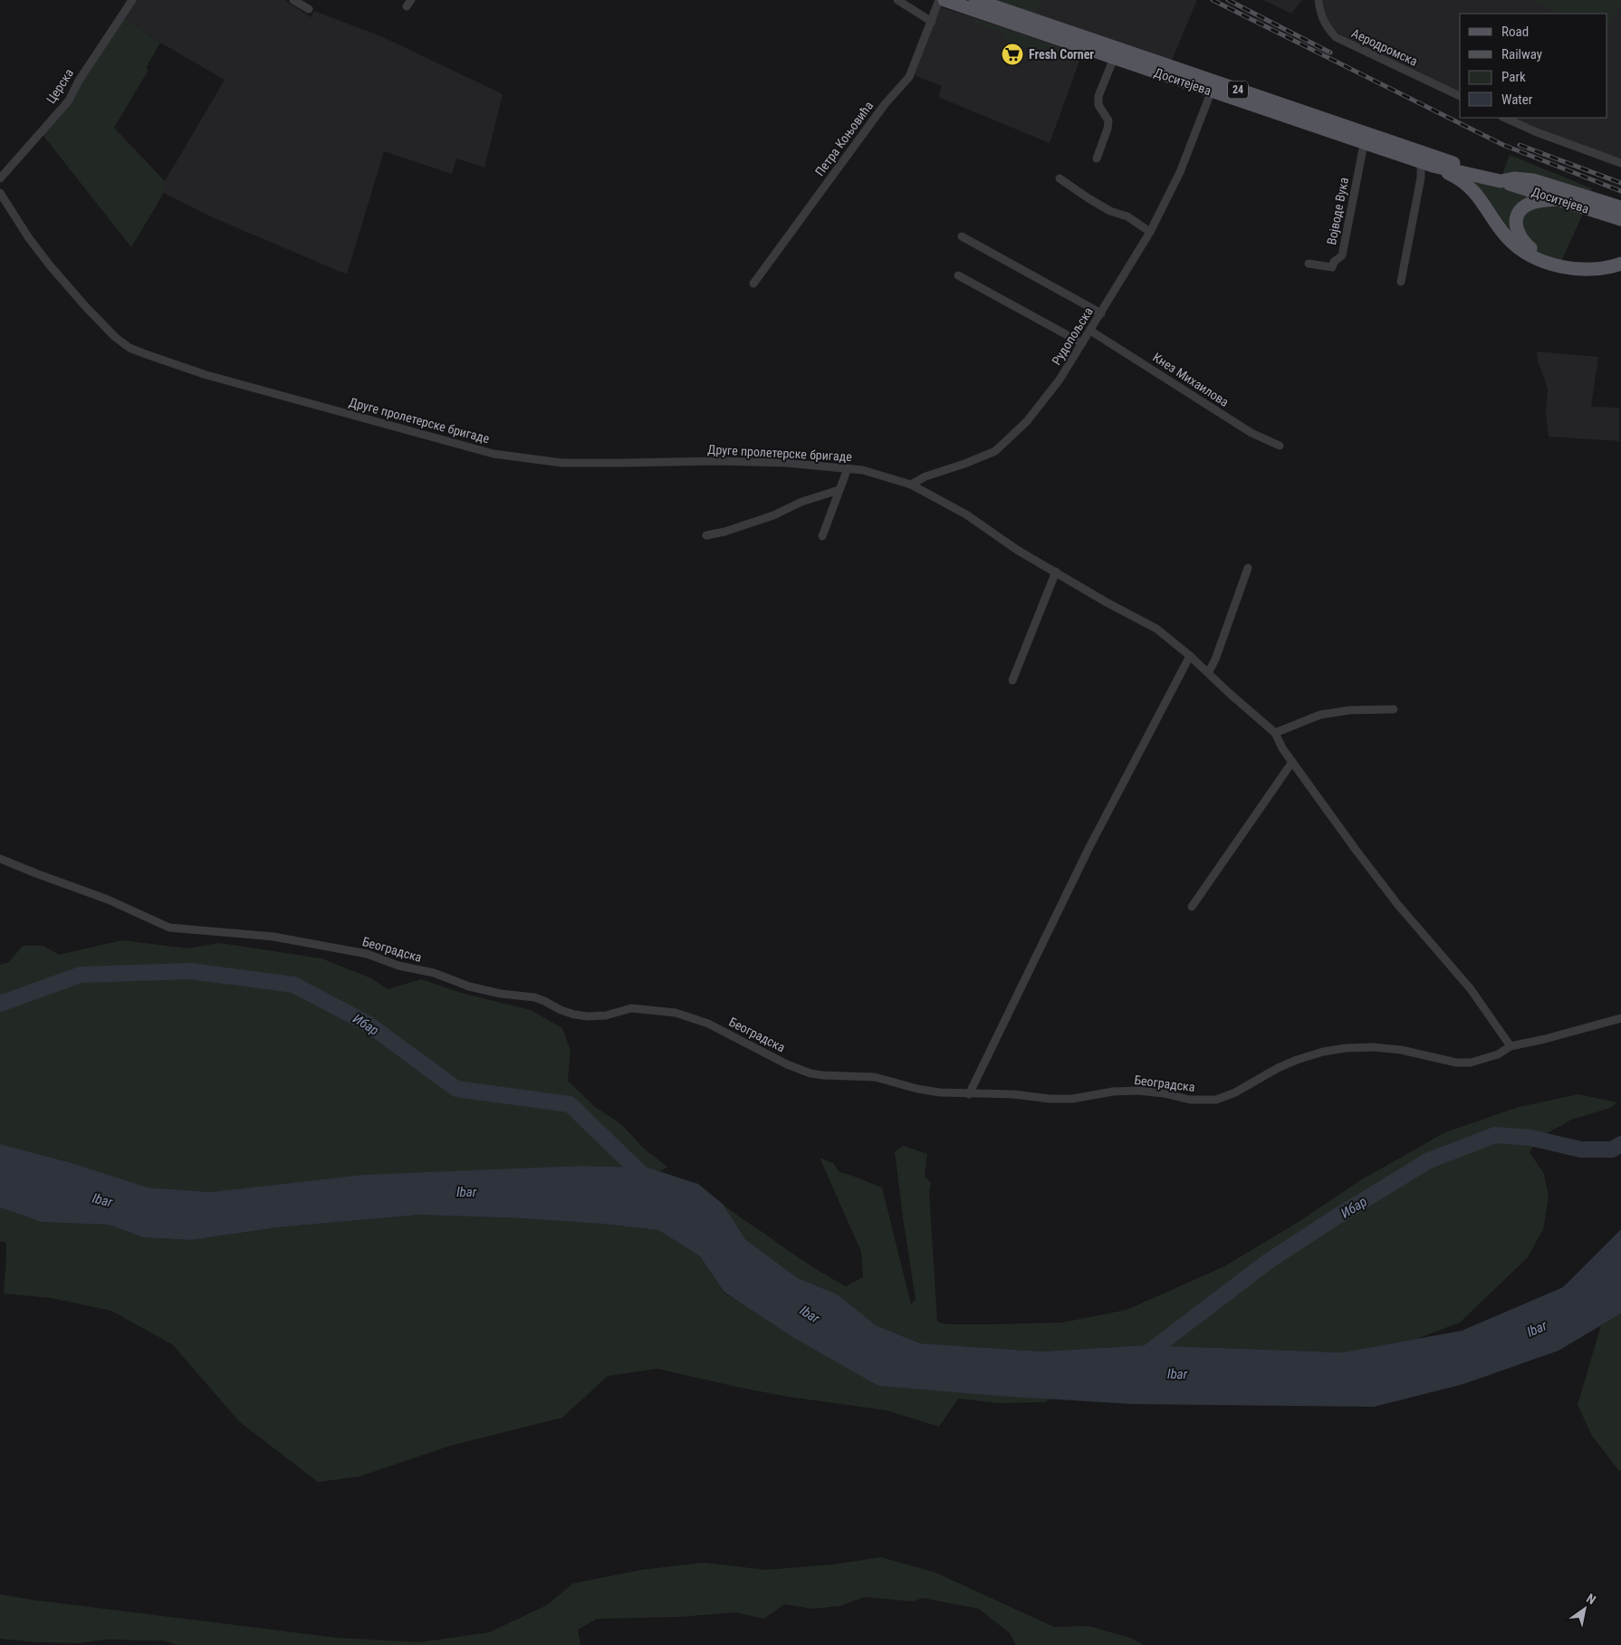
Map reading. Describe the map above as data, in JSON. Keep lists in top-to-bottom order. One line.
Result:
{"streets":{"main road":["Доситејева","24"],"street":["Аеродромска","Церска","Петра Коњовића","Војводе Вука","Рудопољска","Кнез Михаилова","Друге пролетерске бригаде","Београдска"]},"crossings":[["Доситејева","Војводе Вука"],["Доситејева","Рудопољска"],["Рудопољска","Кнез Михаилова"],["Рудопољска","Друге пролетерске бригаде"]],"water":["Ибар","Ibar"],"places":{"supermarket":["Fresh Corner"]},"legend":["Road","Railway","Park","Water"],"north":"top right"}
